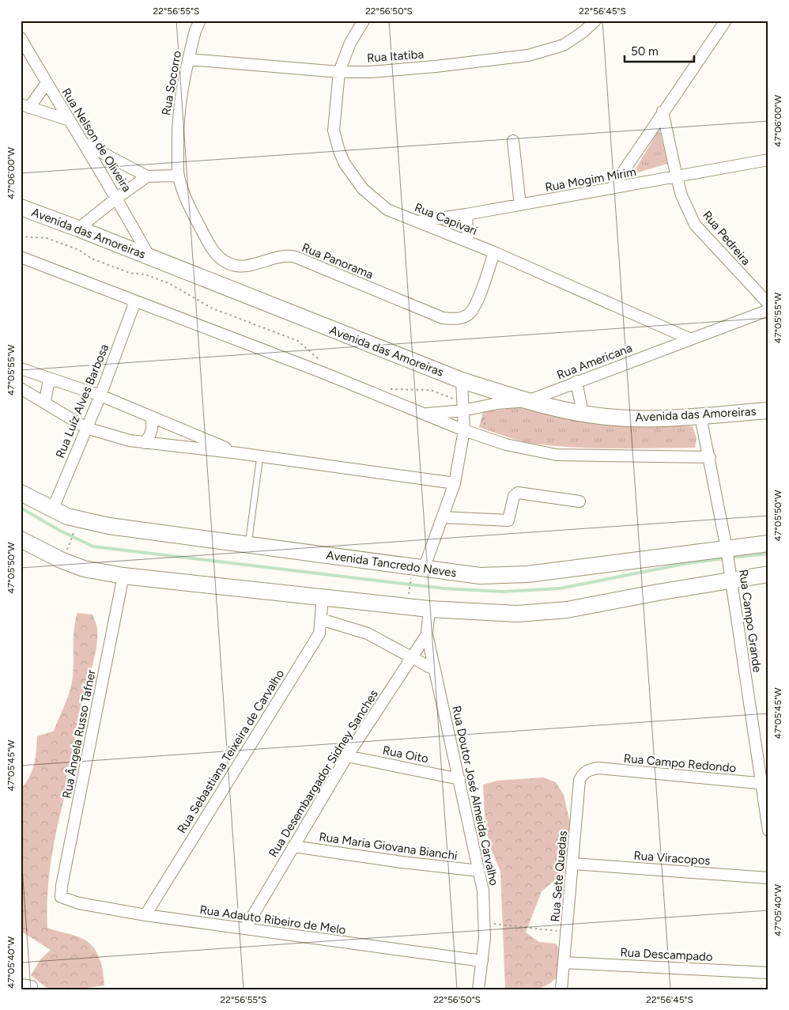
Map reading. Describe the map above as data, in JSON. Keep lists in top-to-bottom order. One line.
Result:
{"streets":{"main road":["Avenida das Amoreiras","Avenida Tancredo Neves"],"street":["Rua Itatiba","Rua Socorro","Rua Nelson de Oliveira","Rua Mogim Mirim","Rua Capivari","Rua Pedreira","Rua Panorama","Rua Americana","Rua Luíz Alves Barbosa","Rua Campo Grande","Rua Ângela Russo Tafner","Rua Sebastiana Teixeira de Carvalho","Rua Oito","Rua Campo Redondo","Rua Desembargador Sidney Sanches","Rua Doutor José Almeida Carvalho","Rua Maria Giovana Bianchi","Rua Viracopos","Rua Sete Quedas","Rua Adauto Ribeiro de Melo","Rua Descampado"]},"crossings":[["Rua Itatiba","Rua Socorro"],["Rua Itatiba","Rua Capivari"],["Rua Socorro","Rua Panorama"],["Rua Nelson de Oliveira","Avenida das Amoreiras"],["Rua Mogim Mirim","Rua Capivari"],["Rua Mogim Mirim","Rua Pedreira"],["Rua Capivari","Rua Panorama"],["Rua Capivari","Rua Americana"],["Avenida das Amoreiras","Rua Americana"],["Avenida das Amoreiras","Rua Campo Grande"],["Rua Luíz Alves Barbosa","Avenida Tancredo Neves"],["Avenida Tancredo Neves","Rua Campo Grande"],["Rua Campo Grande","Rua Campo Redondo"],["Rua Ângela Russo Tafner","Rua Adauto Ribeiro de Melo"],["Rua Sebastiana Teixeira de Carvalho","Rua Adauto Ribeiro de Melo"],["Rua Oito","Rua Desembargador Sidney Sanches"],["Rua Oito","Rua Doutor José Almeida Carvalho"],["Rua Campo Redondo","Rua Sete Quedas"],["Rua Desembargador Sidney Sanches","Rua Doutor José Almeida Carvalho"],["Rua Desembargador Sidney Sanches","Rua Maria Giovana Bianchi"],["Rua Desembargador Sidney Sanches","Rua Adauto Ribeiro de Melo"],["Rua Doutor José Almeida Carvalho","Rua Maria Giovana Bianchi"],["Rua Doutor José Almeida Carvalho","Rua Adauto Ribeiro de Melo"],["Rua Viracopos","Rua Sete Quedas"],["Rua Sete Quedas","Rua Descampado"]],"scale_bar":"50 m","coordinates":["22°56'55\"S","22°56'50\"S","22°56'45\"S","47°06'00\"W","47°05'55\"W","47°05'50\"W","47°05'45\"W","47°05'40\"W"]}
